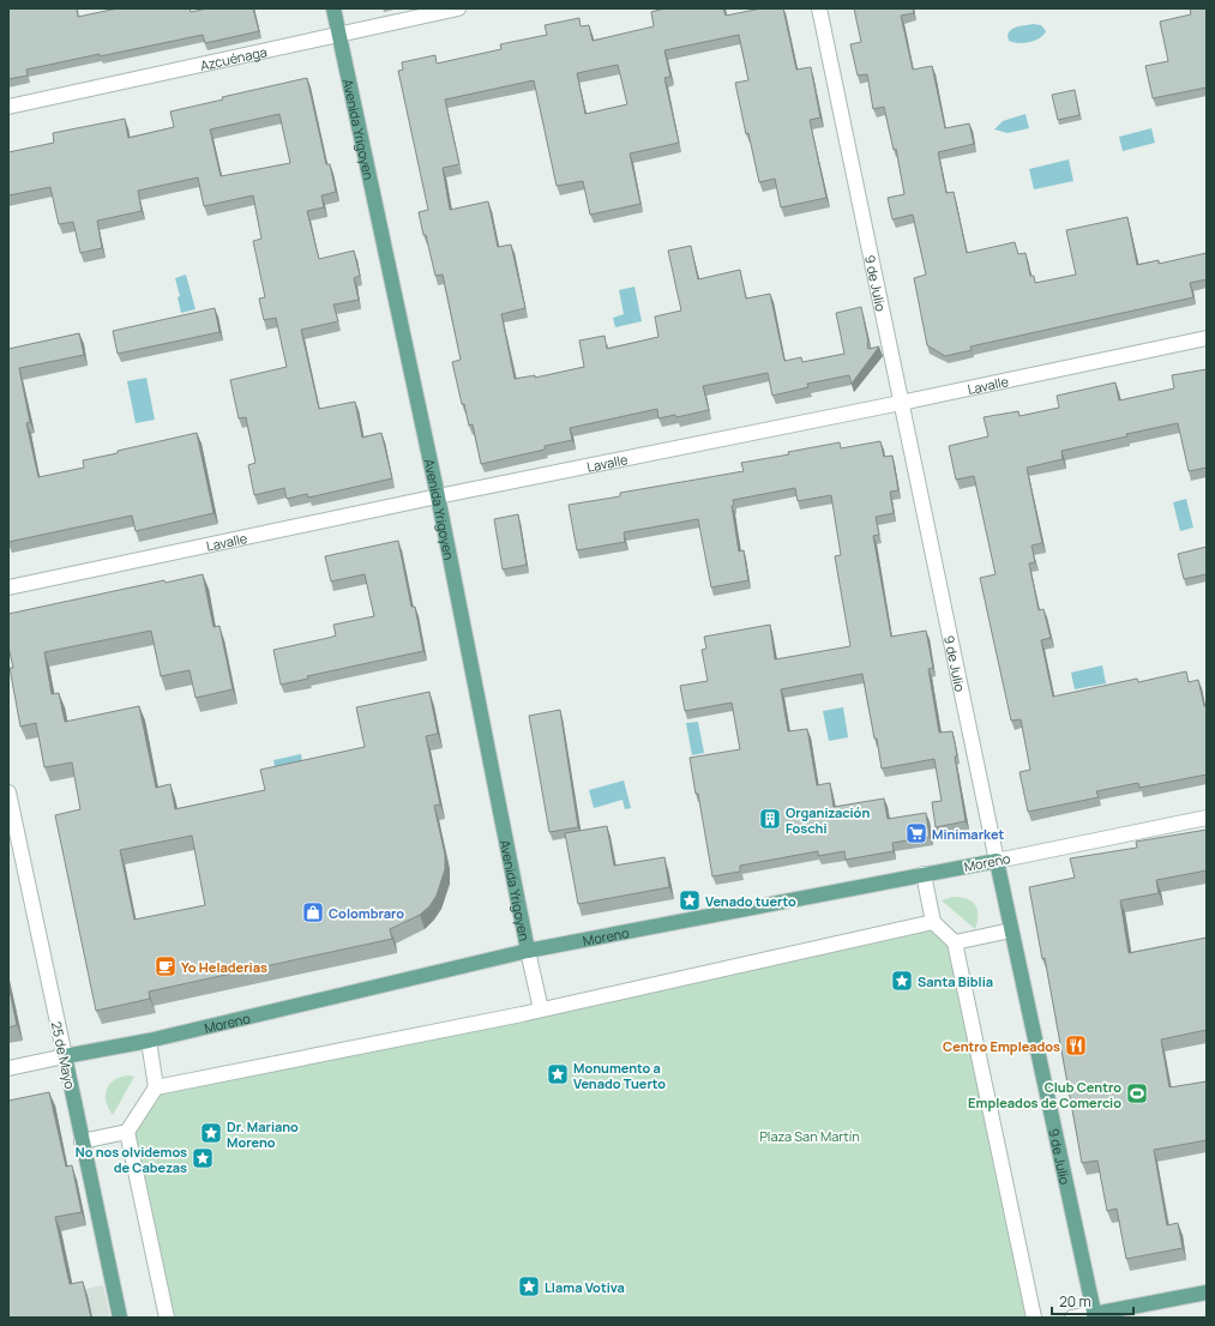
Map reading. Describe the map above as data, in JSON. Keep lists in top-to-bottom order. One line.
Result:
{"streets":{"main road":["Avenida Yrigoyen","9 de Julio","Moreno","25 de Mayo"],"street":["Azcuénaga","Lavalle"]},"crossings":[["Azcuénaga","Avenida Yrigoyen"],["Avenida Yrigoyen","Lavalle"],["Avenida Yrigoyen","Moreno"],["9 de Julio","Lavalle"],["9 de Julio","Moreno"],["Moreno","25 de Mayo"]],"parks":["Plaza San Martín"],"places":{"building":["Organización Foschi"],"supermarket":["Minimarket"],"place":["Venado tuerto","Santa Biblia","Monumento a Venado Tuerto","Dr. Mariano Moreno","No nos olvidemos de Cabezas","Llama Votiva"],"shop":["Colombraro"],"cafe":["Yo Heladerias"],"restaurant":["Centro Empleados"],"sports":["Club Centro Empleados de Comercio"]},"scale_bar":"20 m"}
